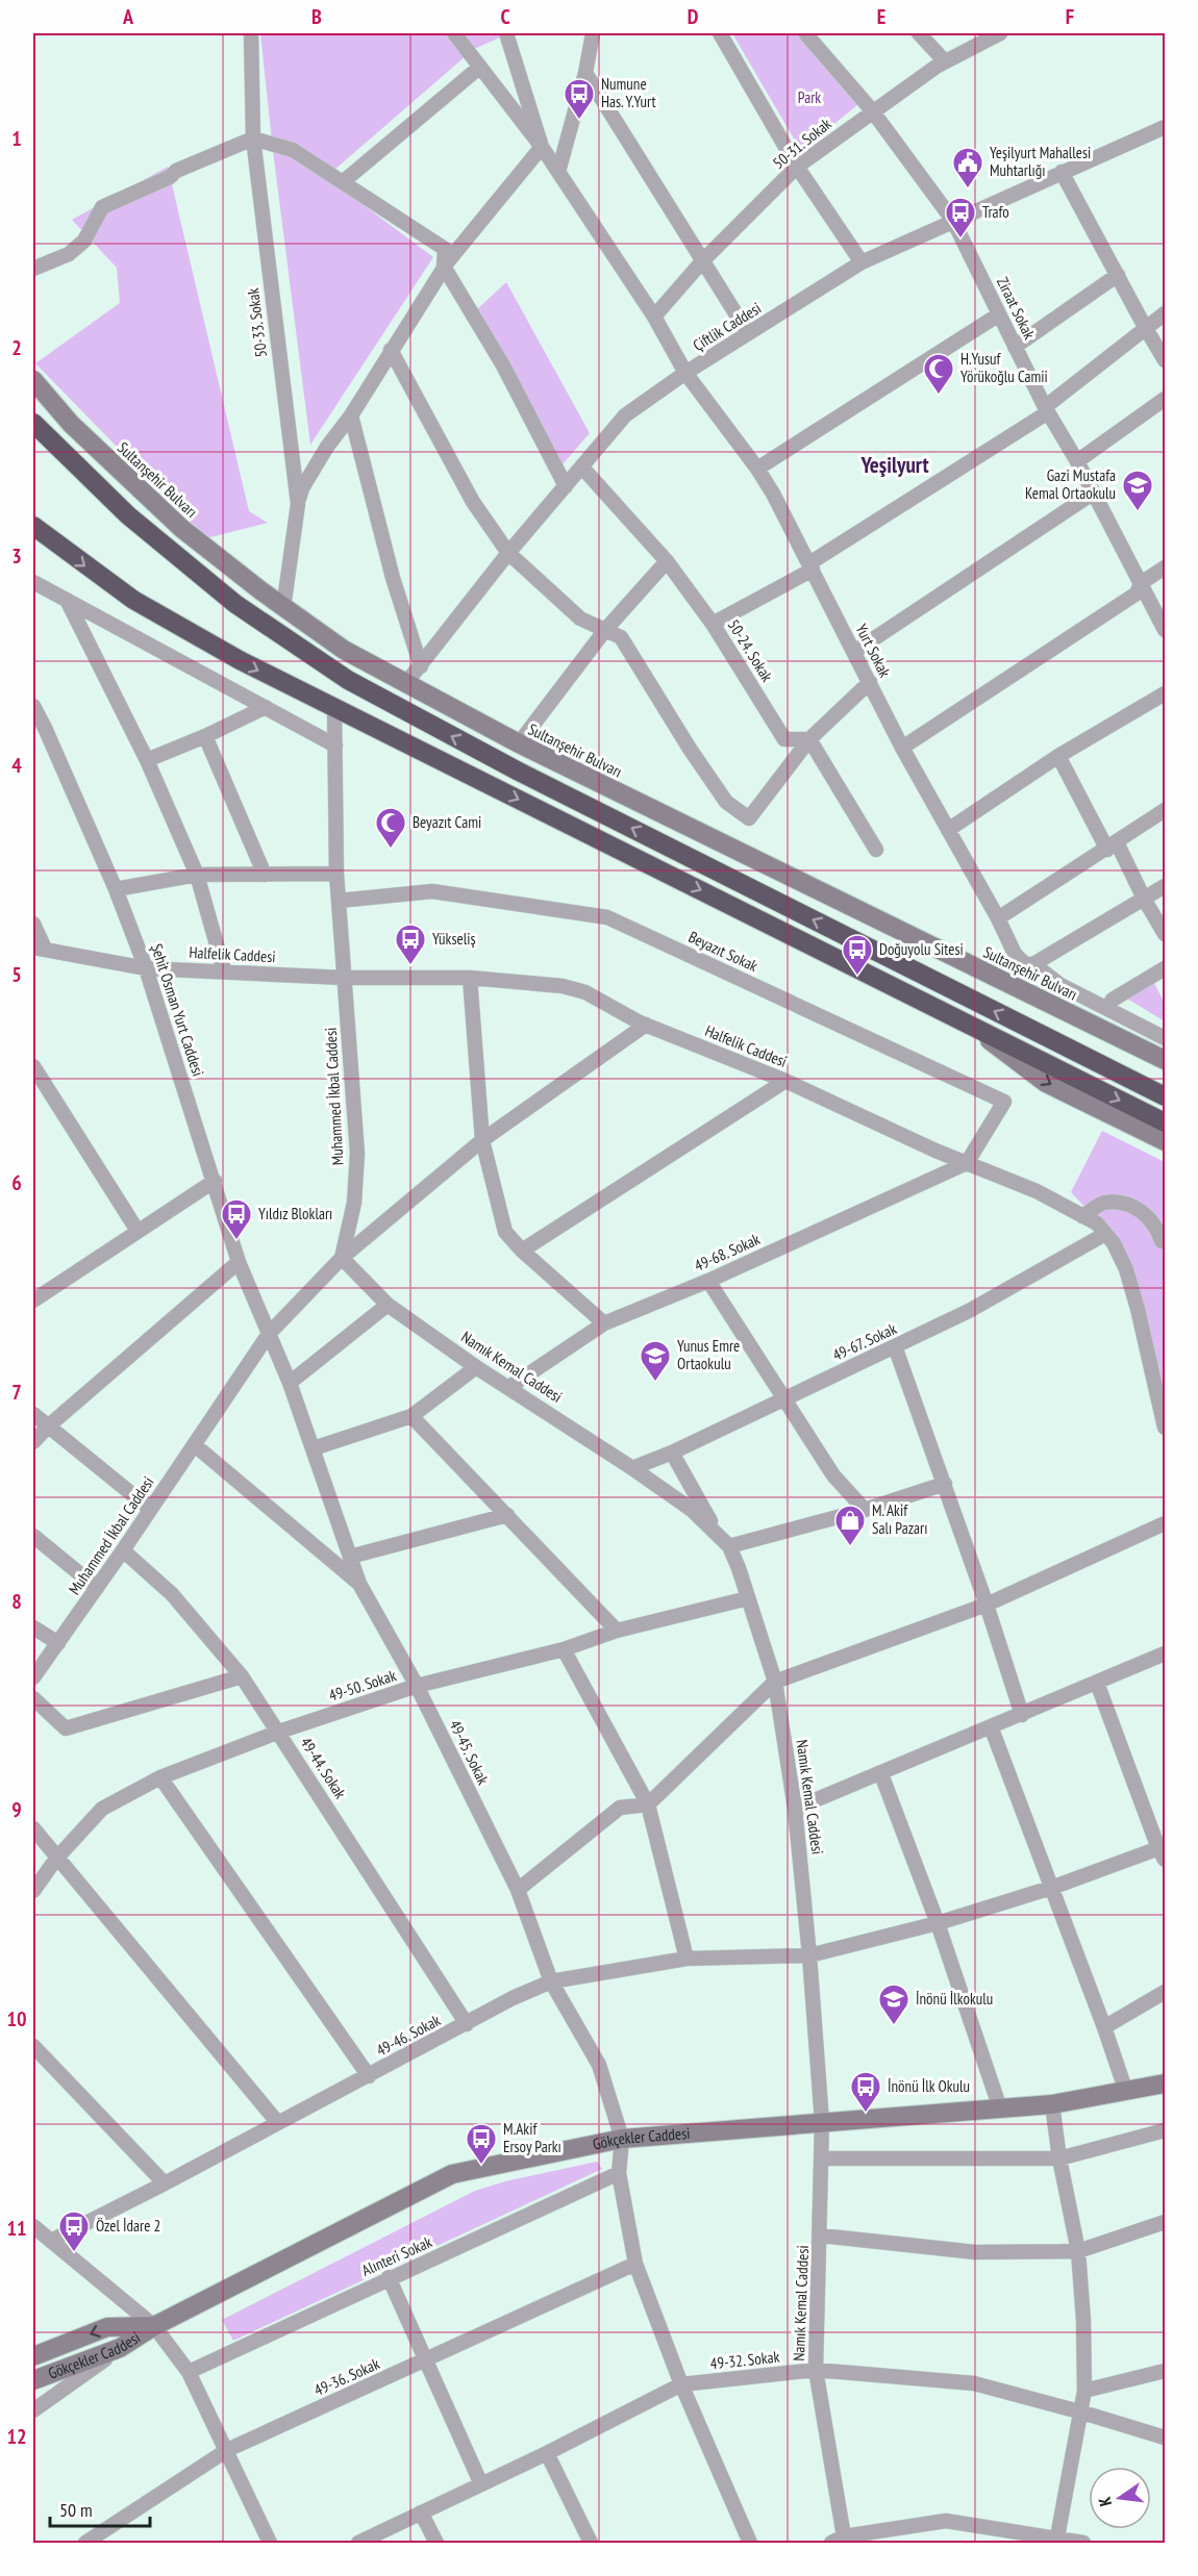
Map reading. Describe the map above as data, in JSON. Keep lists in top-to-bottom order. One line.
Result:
{"streets":{"main road":["Sultanşehir Bulvarı","Gökçekler Caddesi"],"street":["50-31. Sokak","Ziraat Sokak","50-33. Sokak","Çiftlik Caddesi","50-24. Sokak","Yurt Sokak","Beyazıt Sokak","Halfelik Caddesi","Şehit Osman Yurt Caddesi","Muhammed İkbal Caddesi","49-68. Sokak","49-67. Sokak","Namık Kemal Caddesi","49-50. Sokak","49-45. Sokak","49-44. Sokak","49-46. Sokak","Alınteri Sokak","49-32. Sokak","49-36. Sokak"]},"crossings":[["50-31. Sokak","Ziraat Sokak"],["50-31. Sokak","Yurt Sokak"],["Ziraat Sokak","Çiftlik Caddesi"],["50-33. Sokak","Sultanşehir Bulvarı"],["Çiftlik Caddesi","Sultanşehir Bulvarı"],["Çiftlik Caddesi","50-24. Sokak"],["Çiftlik Caddesi","Yurt Sokak"],["Beyazıt Sokak","Halfelik Caddesi"],["Beyazıt Sokak","Muhammed İkbal Caddesi"],["Beyazıt Sokak","49-68. Sokak"],["Halfelik Caddesi","Şehit Osman Yurt Caddesi"],["Halfelik Caddesi","Muhammed İkbal Caddesi"],["Halfelik Caddesi","49-68. Sokak"],["Halfelik Caddesi","49-67. Sokak"],["Şehit Osman Yurt Caddesi","Muhammed İkbal Caddesi"],["Şehit Osman Yurt Caddesi","49-45. Sokak"],["Muhammed İkbal Caddesi","Namık Kemal Caddesi"],["Muhammed İkbal Caddesi","49-45. Sokak"],["Muhammed İkbal Caddesi","49-44. Sokak"],["49-68. Sokak","Namık Kemal Caddesi"],["49-67. Sokak","Namık Kemal Caddesi"],["Namık Kemal Caddesi","49-50. Sokak"],["Namık Kemal Caddesi","49-46. Sokak"],["Namık Kemal Caddesi","Gökçekler Caddesi"],["Namık Kemal Caddesi","49-32. Sokak"],["49-50. Sokak","49-45. Sokak"],["49-50. Sokak","49-44. Sokak"],["49-45. Sokak","49-46. Sokak"],["49-45. Sokak","Gökçekler Caddesi"],["49-44. Sokak","49-46. Sokak"]],"districts":["Yeşilyurt"],"parks":["Park"],"places":{"bus stop":["Numune Has. Y.Yurt","Trafo","Yükseliş","Doğuyolu Sitesi","Yıldız Blokları","İnönü İlk Okulu","M.Akif Ersoy Parkı","Özel İdare 2"],"public building":["Yeşilyurt Mahallesi Muhtarlığı"],"mosque":["H.Yusuf Yörükoğlu Camii","Beyazıt Cami"],"school or university":["Gazi Mustafa Kemal Ortaokulu","Yunus Emre Ortaokulu","İnönü İlkokulu"],"shop":["M. Akif Salı Pazarı"]},"scale_bar":"50 m","north":"left","grid":{"columns":["A","B","C","D","E","F"],"rows":["1","2","3","4","5","6","7","8","9","10","11","12"]}}
